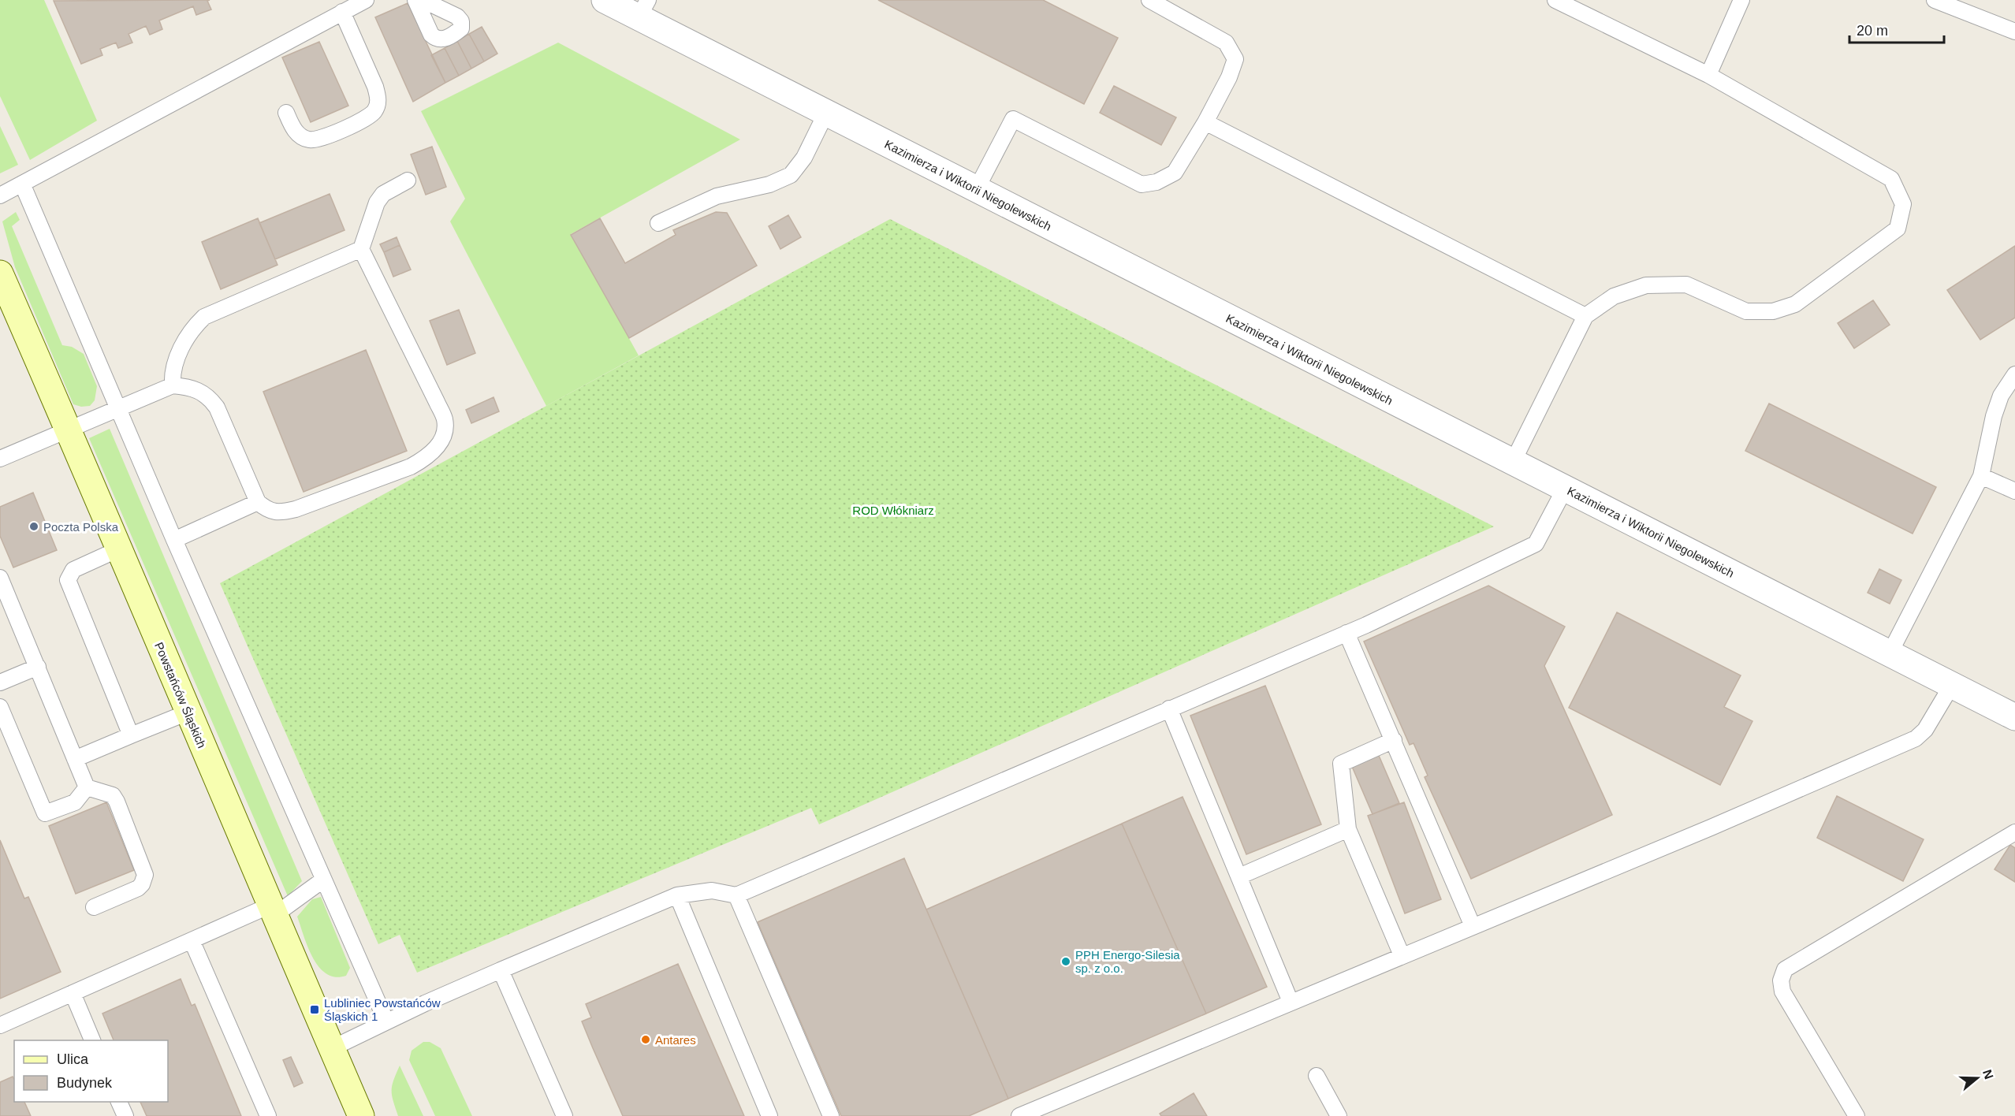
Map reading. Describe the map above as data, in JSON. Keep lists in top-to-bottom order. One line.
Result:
{"streets":{"main road":["Powstańców Śląskich"],"street":["Kazimierza i Wiktorii Niegolewskich"]},"parks":["ROD Włókniarz"],"places":{"other":["Poczta Polska","PPH Energo-Silesia sp. z o.o.","Antares"],"transit":["Lubliniec Powstańców Śląskich 1"]},"legend":["Ulica","Budynek"],"scale_bar":"20 m","north":"right"}
